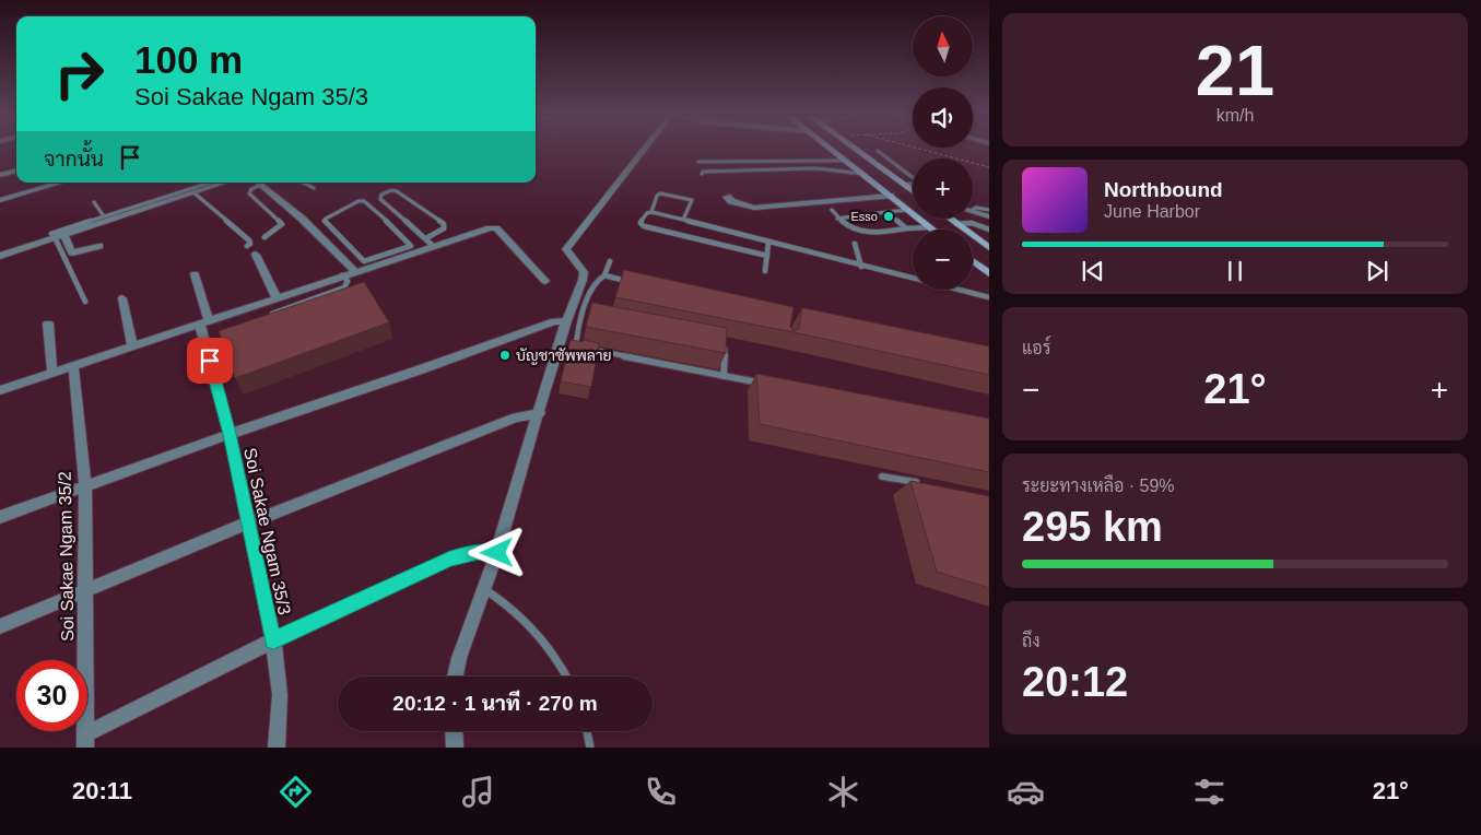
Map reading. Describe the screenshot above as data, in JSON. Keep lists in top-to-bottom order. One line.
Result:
{"streets":{"street":["Soi Sakae Ngam 35/3","Soi Sakae Ngam 35/2"]},"places":["Esso","บัญชาซัพพลาย"],"north":"top","page":{"tile":[["21","km/h"],"แอร์",["ระยะทางเหลือ · 59%","295 km"],["ถึง","20:12"]],"map_buttons":["+","−"],"turn":["100 m","Soi Sakae Ngam 35/3"],"then":"จากนั้น","song":["Northbound","June Harbor"],"heat":["−","21°","+"],"limit":"30","trip":"20:12 · 1 นาที · 270 m","tabs":["20:11","21°"]}}
